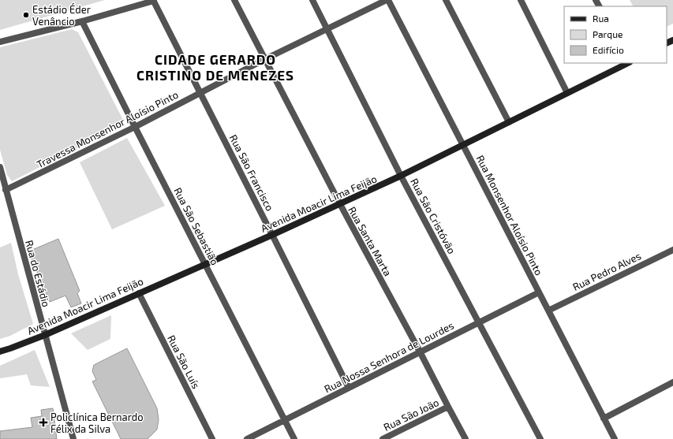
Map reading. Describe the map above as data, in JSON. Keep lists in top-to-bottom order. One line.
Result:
{"streets":{"main road":["Avenida Moacir Lima Feijão"],"street":["Travessa Monsenhor Aloísio Pinto","Rua São Francisco","Rua Monsenhor Aloísio Pinto","Rua São Cristóvão","Rua São Sebastião","Rua Santa Marta","Rua Pedro Alves","Rua do Estádio","Rua Nossa Senhora de Lourdes","Rua São Luís","Rua São João"]},"crossings":[["Travessa Monsenhor Aloísio Pinto","Rua São Francisco"],["Travessa Monsenhor Aloísio Pinto","Rua Monsenhor Aloísio Pinto"],["Travessa Monsenhor Aloísio Pinto","Rua São Cristóvão"],["Travessa Monsenhor Aloísio Pinto","Rua São Sebastião"],["Travessa Monsenhor Aloísio Pinto","Rua Santa Marta"],["Travessa Monsenhor Aloísio Pinto","Rua do Estádio"],["Rua São Francisco","Avenida Moacir Lima Feijão"],["Rua São Francisco","Rua Nossa Senhora de Lourdes"],["Avenida Moacir Lima Feijão","Rua Monsenhor Aloísio Pinto"],["Avenida Moacir Lima Feijão","Rua São Cristóvão"],["Avenida Moacir Lima Feijão","Rua São Sebastião"],["Avenida Moacir Lima Feijão","Rua Santa Marta"],["Avenida Moacir Lima Feijão","Rua do Estádio"],["Avenida Moacir Lima Feijão","Rua São Luís"],["Rua Monsenhor Aloísio Pinto","Rua Pedro Alves"],["Rua Monsenhor Aloísio Pinto","Rua Nossa Senhora de Lourdes"],["Rua São Cristóvão","Rua Nossa Senhora de Lourdes"],["Rua São Sebastião","Rua Nossa Senhora de Lourdes"],["Rua Santa Marta","Rua Nossa Senhora de Lourdes"],["Rua Santa Marta","Rua São João"]],"districts":["CIDADE GERARDO CRISTINO DE MENEZES"],"places":{"other":["Estádio Éder Venâncio"],"health":["Policlínica Bernardo Félix da Silva"]},"legend":["Rua","Parque","Edifício"]}
